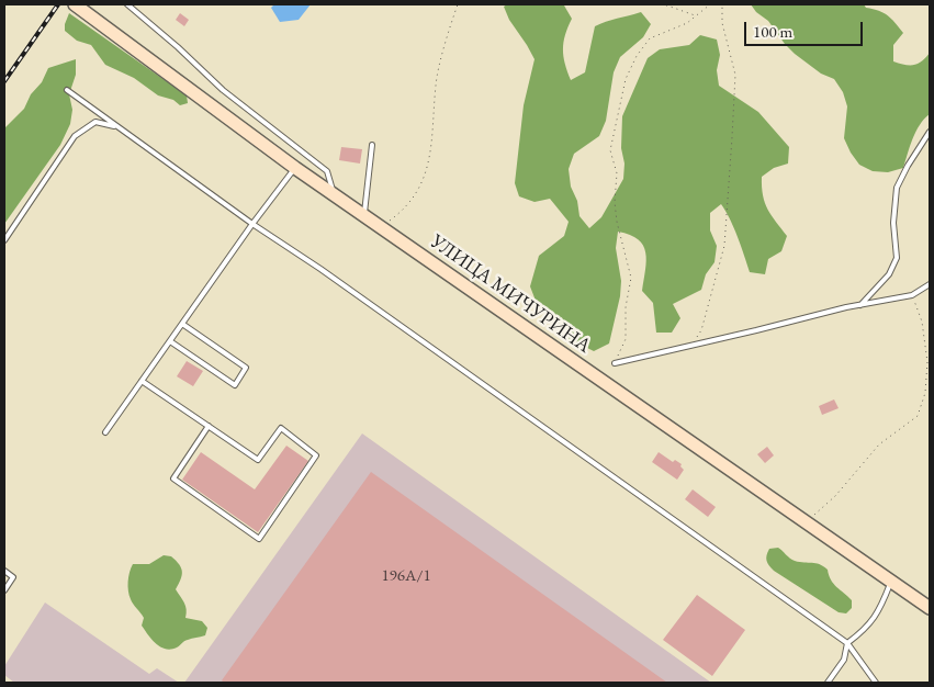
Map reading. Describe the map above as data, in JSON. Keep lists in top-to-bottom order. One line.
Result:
{"streets":{"main road":["УЛИЦА МИЧУРИНА"]},"house_numbers":["196А/1"],"scale_bar":"100 m"}
